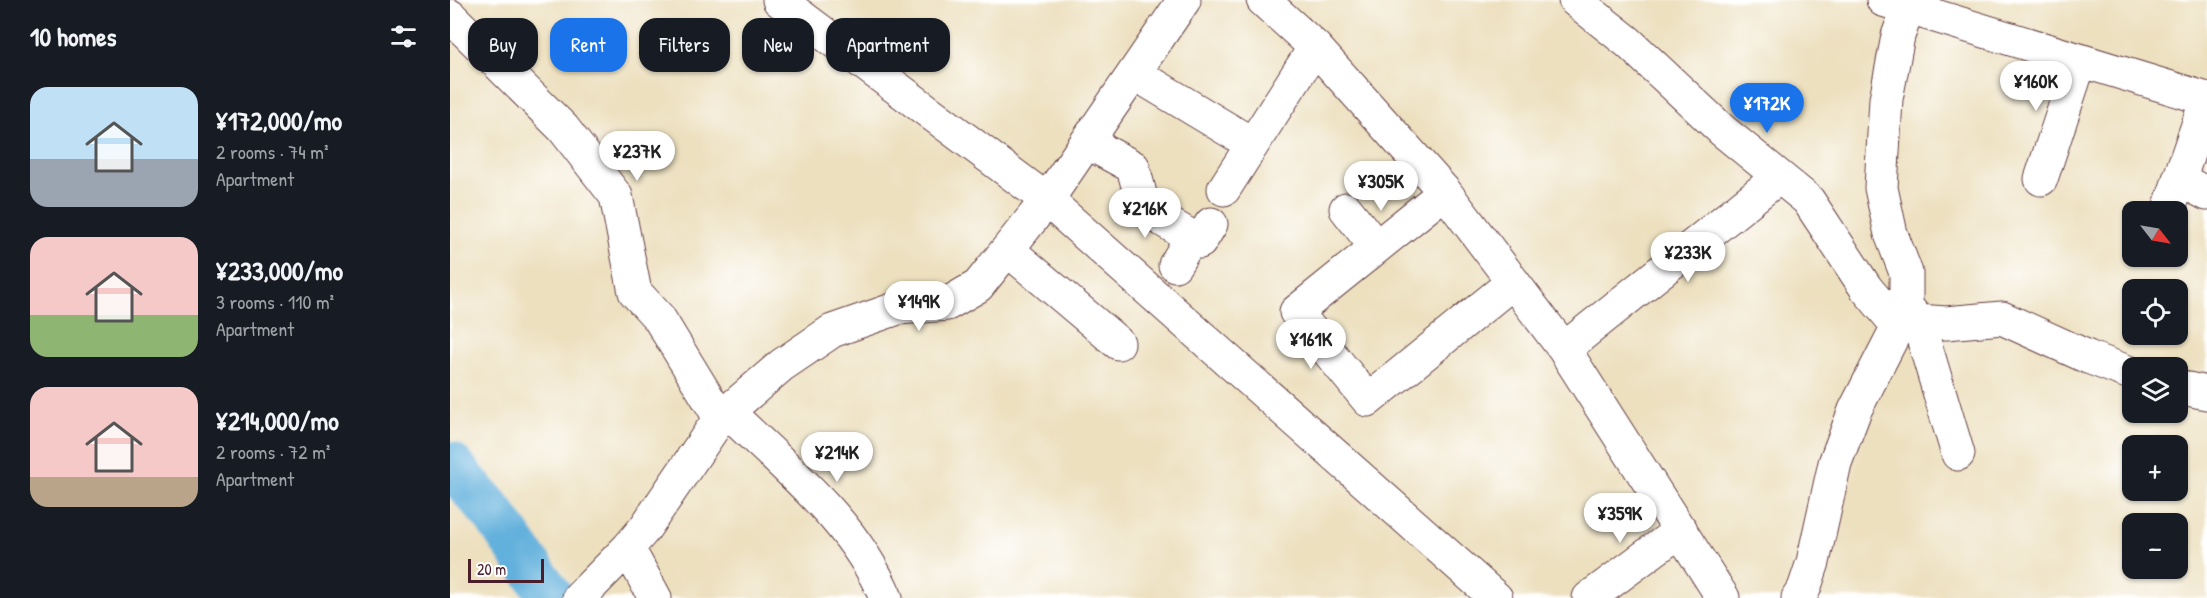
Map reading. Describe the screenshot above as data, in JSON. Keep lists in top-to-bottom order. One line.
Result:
{"scale_bar":"20 m","north":"bottom right","page":{"heading":"10 homes","chip":["Buy","Rent","Filters","New","Apartment"],"price":["¥160K","¥172K","¥237K","¥305K","¥216K","¥233K","¥149K","¥161K","¥214K","¥359K"],"list":[{"name":"¥172,000/mo","note":"2 rooms · 74 m² · Apartment"},{"name":"¥233,000/mo","note":"3 rooms · 110 m² · Apartment"},{"name":"¥214,000/mo","note":"2 rooms · 72 m² · Apartment"}],"map_buttons":["+","−"],"scale":"20 m"}}
